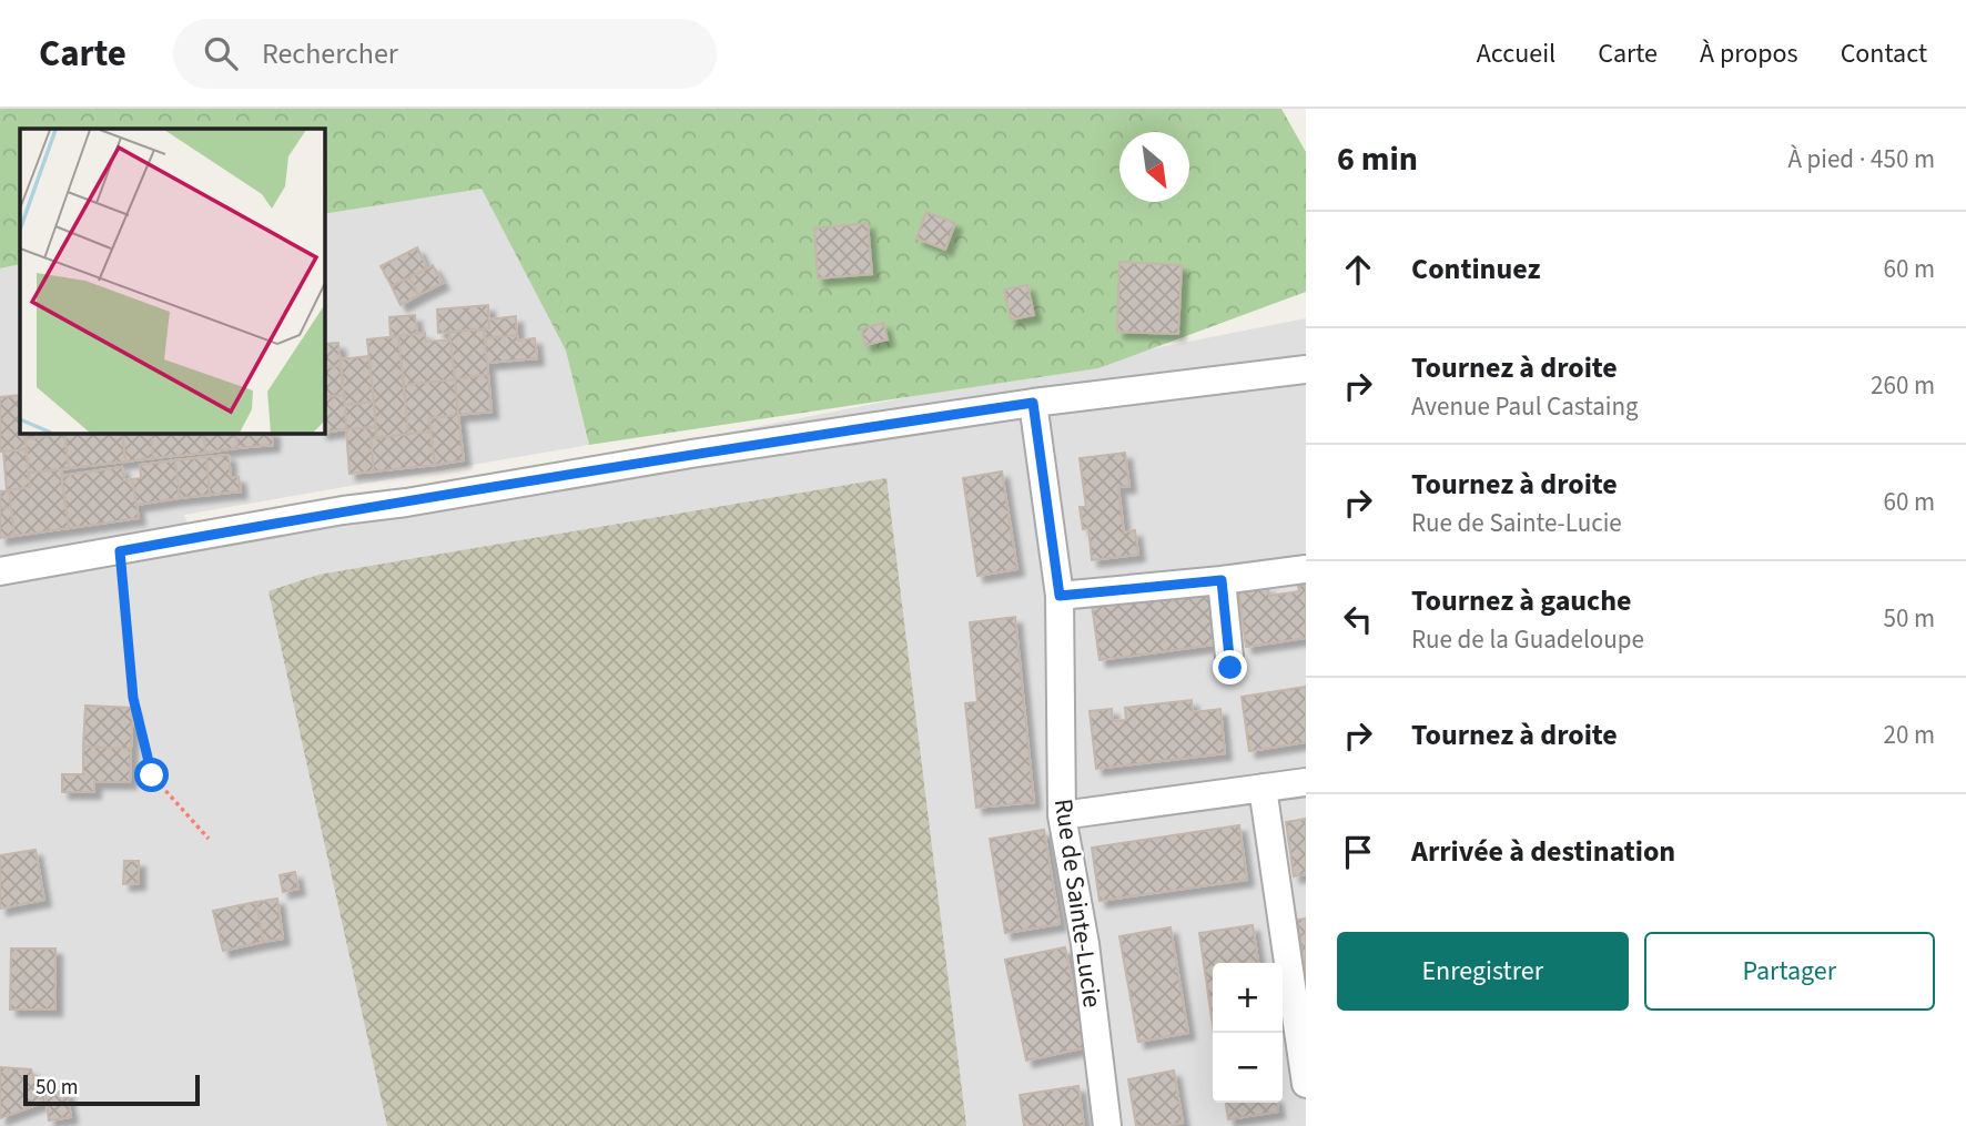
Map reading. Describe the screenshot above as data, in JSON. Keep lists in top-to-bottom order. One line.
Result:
{"streets":{"street":["Rue de Sainte-Lucie"]},"scale_bar":"50 m","north":"bottom right","page":{"header":"Carte","search":"Rechercher","nav":["Accueil","Carte","À propos","Contact"],"heading":["6 min","À pied · 450 m"],"list":[["Continuez","60 m"],["Tournez à droite","Avenue Paul Castaing","260 m"],["Tournez à droite","Rue de Sainte-Lucie","60 m"],["Tournez à gauche","Rue de la Guadeloupe","50 m"],["Tournez à droite","20 m"],"Arrivée à destination"],"buttons":["Enregistrer","Partager"],"map_buttons":["+","−"],"scale":"50 m"}}
